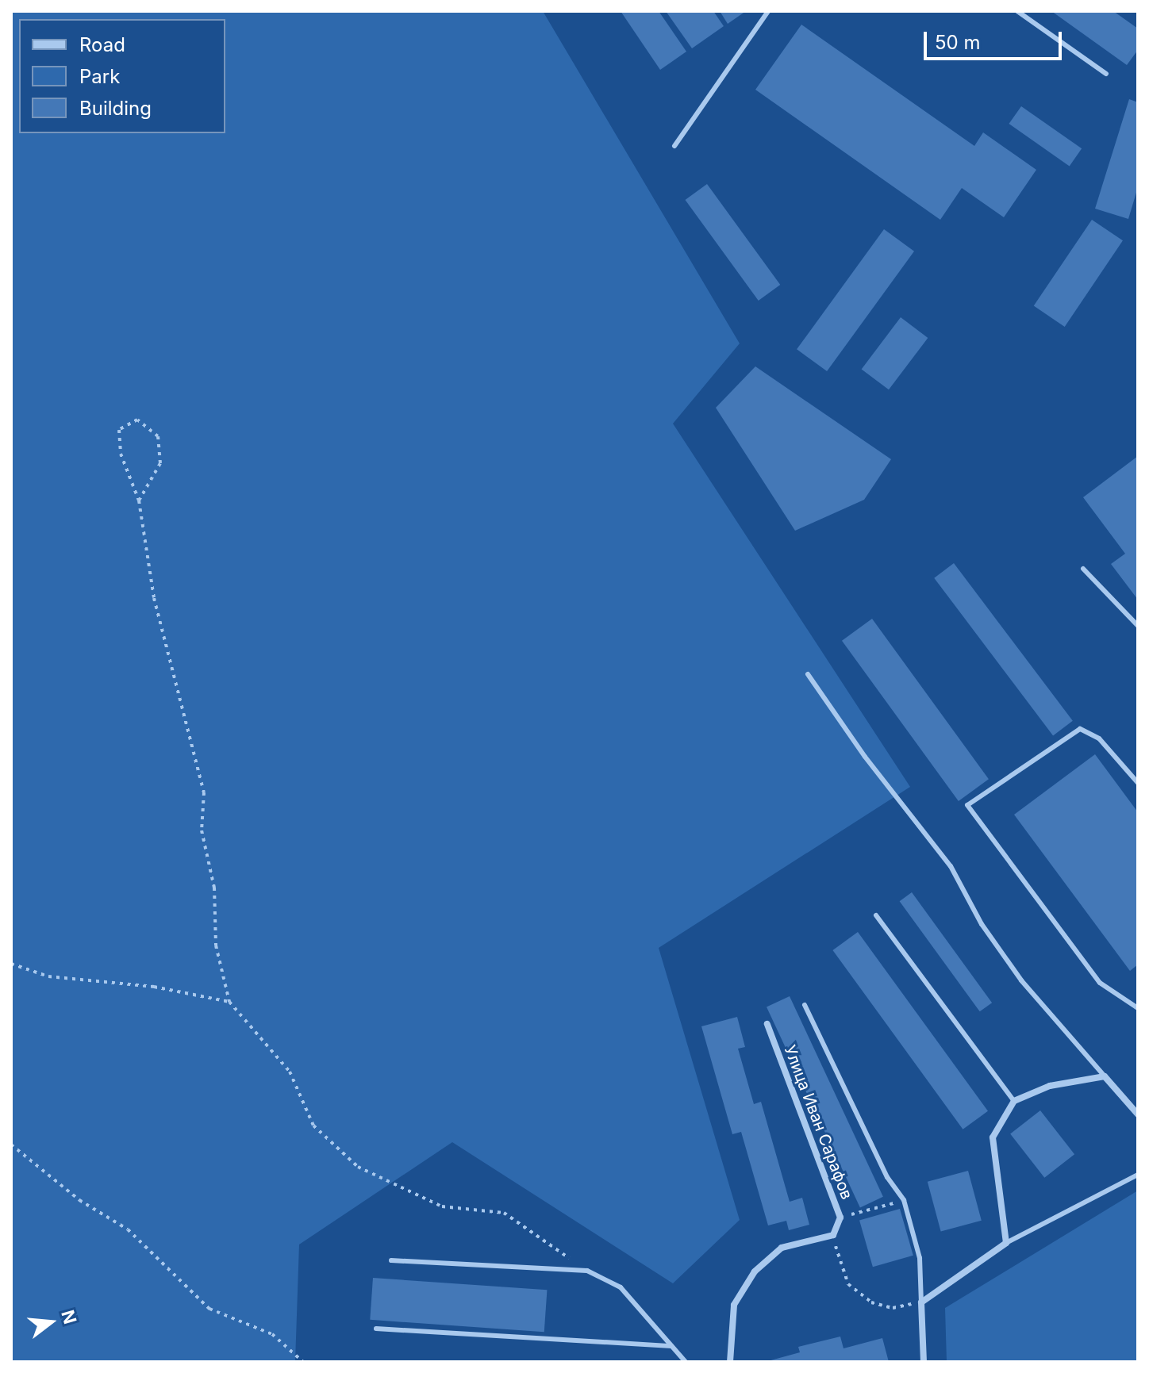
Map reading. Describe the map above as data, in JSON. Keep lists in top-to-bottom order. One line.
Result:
{"streets":{"street":["Улица Иван Сарафов"]},"legend":["Road","Park","Building"],"scale_bar":"50 m","north":"right"}
